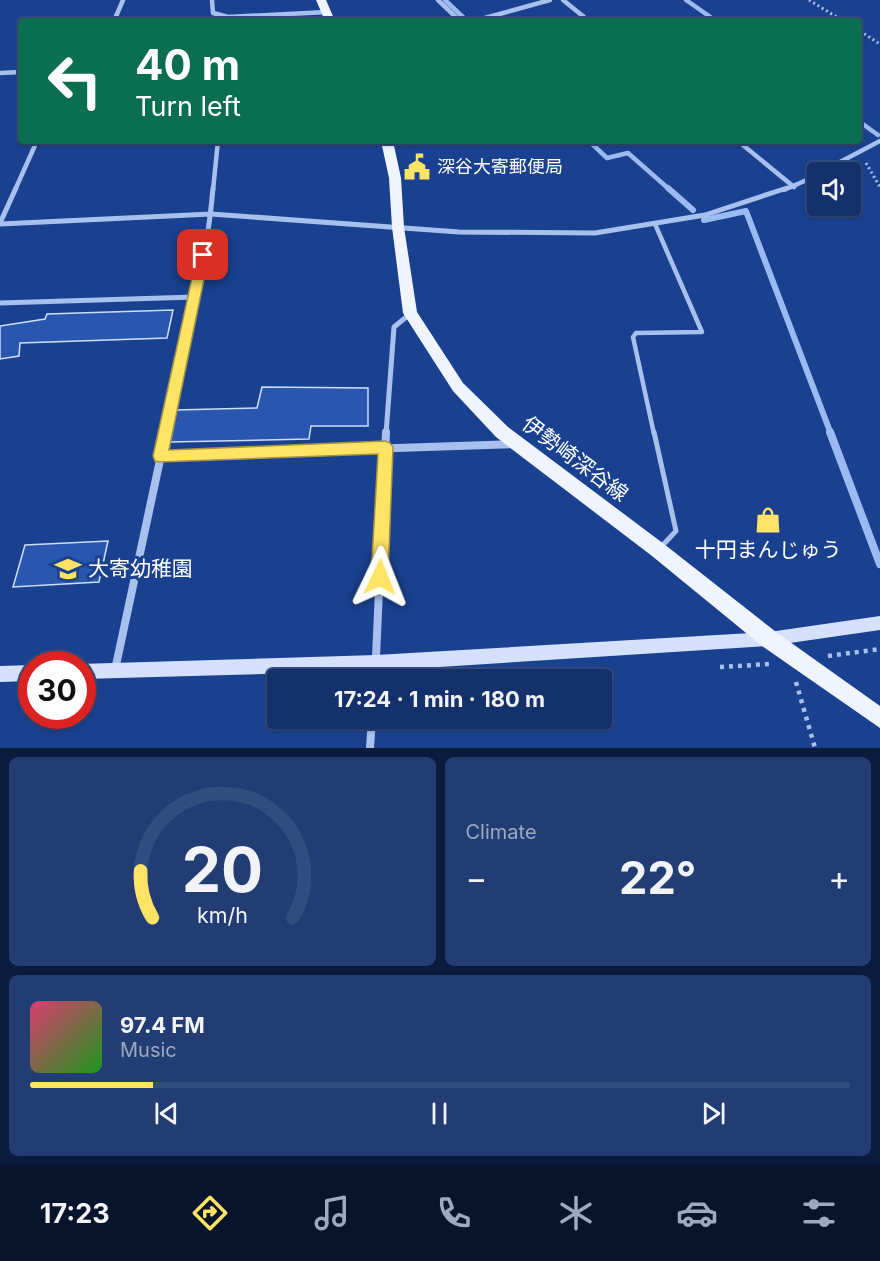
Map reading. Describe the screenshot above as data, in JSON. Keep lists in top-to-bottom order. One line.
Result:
{"streets":{"main road":["伊勢崎深谷線"]},"places":{"public building":["深谷大寄郵便局"],"shop":["十円まんじゅう"],"school or university":["大寄幼稚園"]},"page":{"turn":["40 m","Turn left"],"limit":"30","trip":"17:24 · 1 min · 180 m","tile":"Climate","heat":["−","22°","+"],"song":["97.4 FM","Music"],"tabs":"17:23","gauge":["20","km/h"]}}
